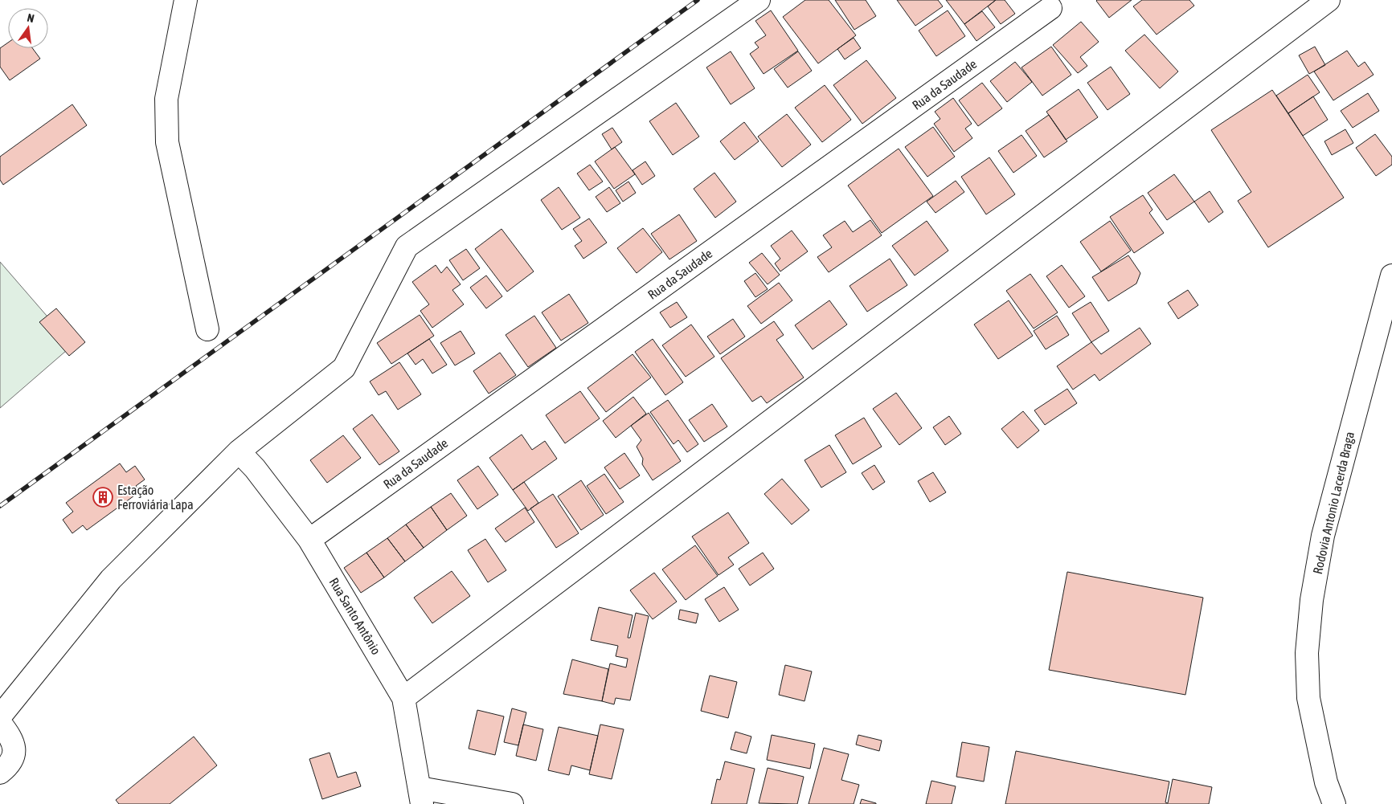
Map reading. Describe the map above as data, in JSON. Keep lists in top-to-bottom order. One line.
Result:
{"streets":{"street":["Rua da Saudade","Rodovia Antonio Lacerda Braga","Rua Santo Antônio"]},"crossings":[["Rua da Saudade","Rua Santo Antônio"]],"places":{"building":["Estação Ferroviária Lapa"]},"north":"top"}
